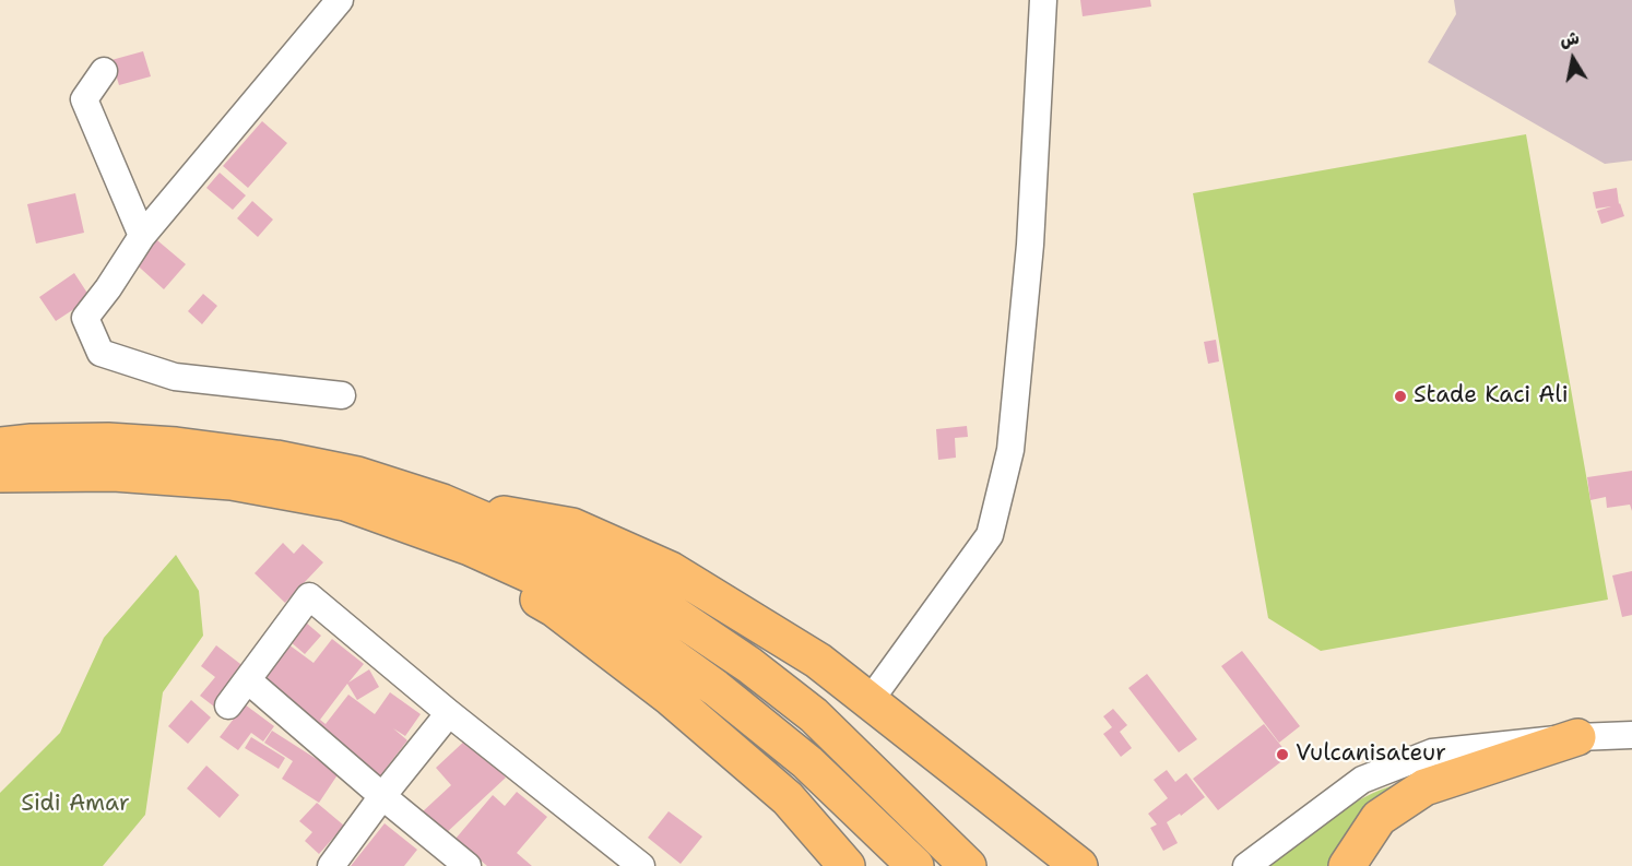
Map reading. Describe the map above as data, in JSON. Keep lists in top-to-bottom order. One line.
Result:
{"parks":["Sidi Amar"],"places":["Stade Kaci Ali","Vulcanisateur"],"north":"top"}
